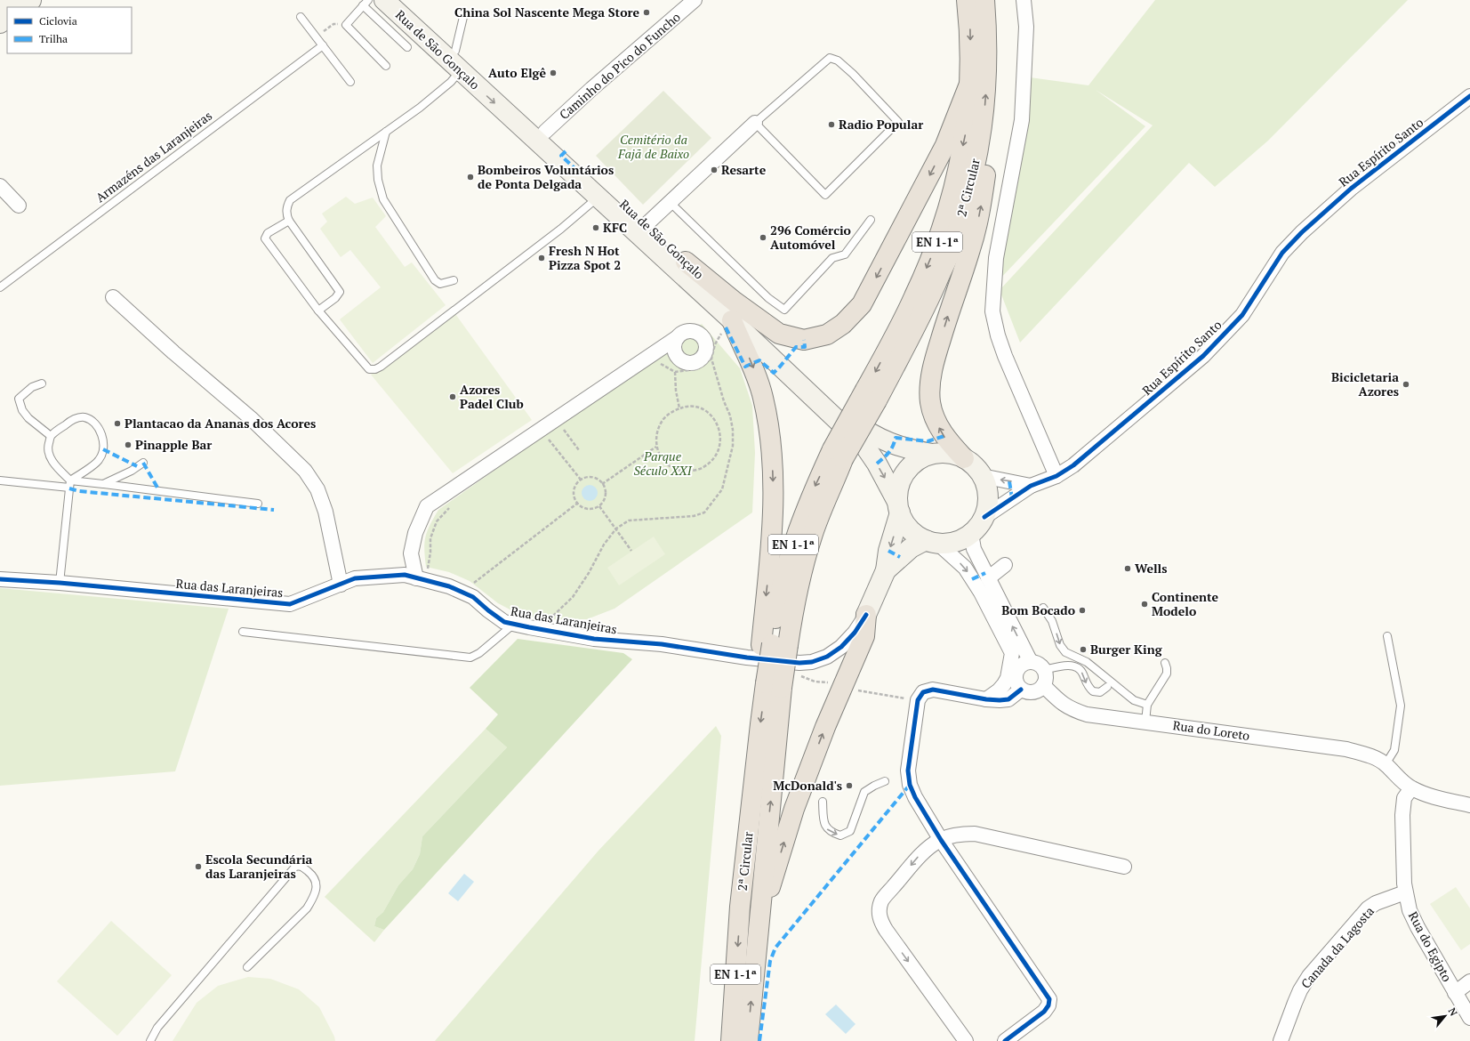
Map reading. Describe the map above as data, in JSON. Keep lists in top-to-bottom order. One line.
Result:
{"streets":{"highway":["2ª Circular","EN 1-1ª"],"main road":["Rua de São Gonçalo","Rua das Laranjeiras"],"street":["Caminho do Pico do Funcho","Rua Espírito Santo","Rua do Loreto","Rua do Egipto","Canada da Lagosta"],"lane":["Armazéns das Laranjeiras"]},"crossings":[["Rua de São Gonçalo","Caminho do Pico do Funcho"],["Rua de São Gonçalo","Rua Espírito Santo"],["Rua de São Gonçalo","Rua das Laranjeiras"],["Rua Espírito Santo","Rua das Laranjeiras"],["2ª Circular","EN 1-1ª"],["Rua do Egipto","Canada da Lagosta"]],"parks":["Cemitério da Fajã de Baixo","Parque Século XXI"],"places":["China Sol Nascente Mega Store","Auto Elgê","Radio Popular","Resarte","Bombeiros Voluntários de Ponta Delgada","KFC","296 Comércio Automóvel","Fresh N Hot Pizza Spot 2","Bicicletaria Azores","Azores Padel Club","Plantacao da Ananas dos Acores","Pinapple Bar","Wells","Continente Modelo","Bom Bocado","Burger King","McDonald's","Escola Secundária das Laranjeiras"],"legend":["Ciclovia","Trilha"],"north":"top right"}
